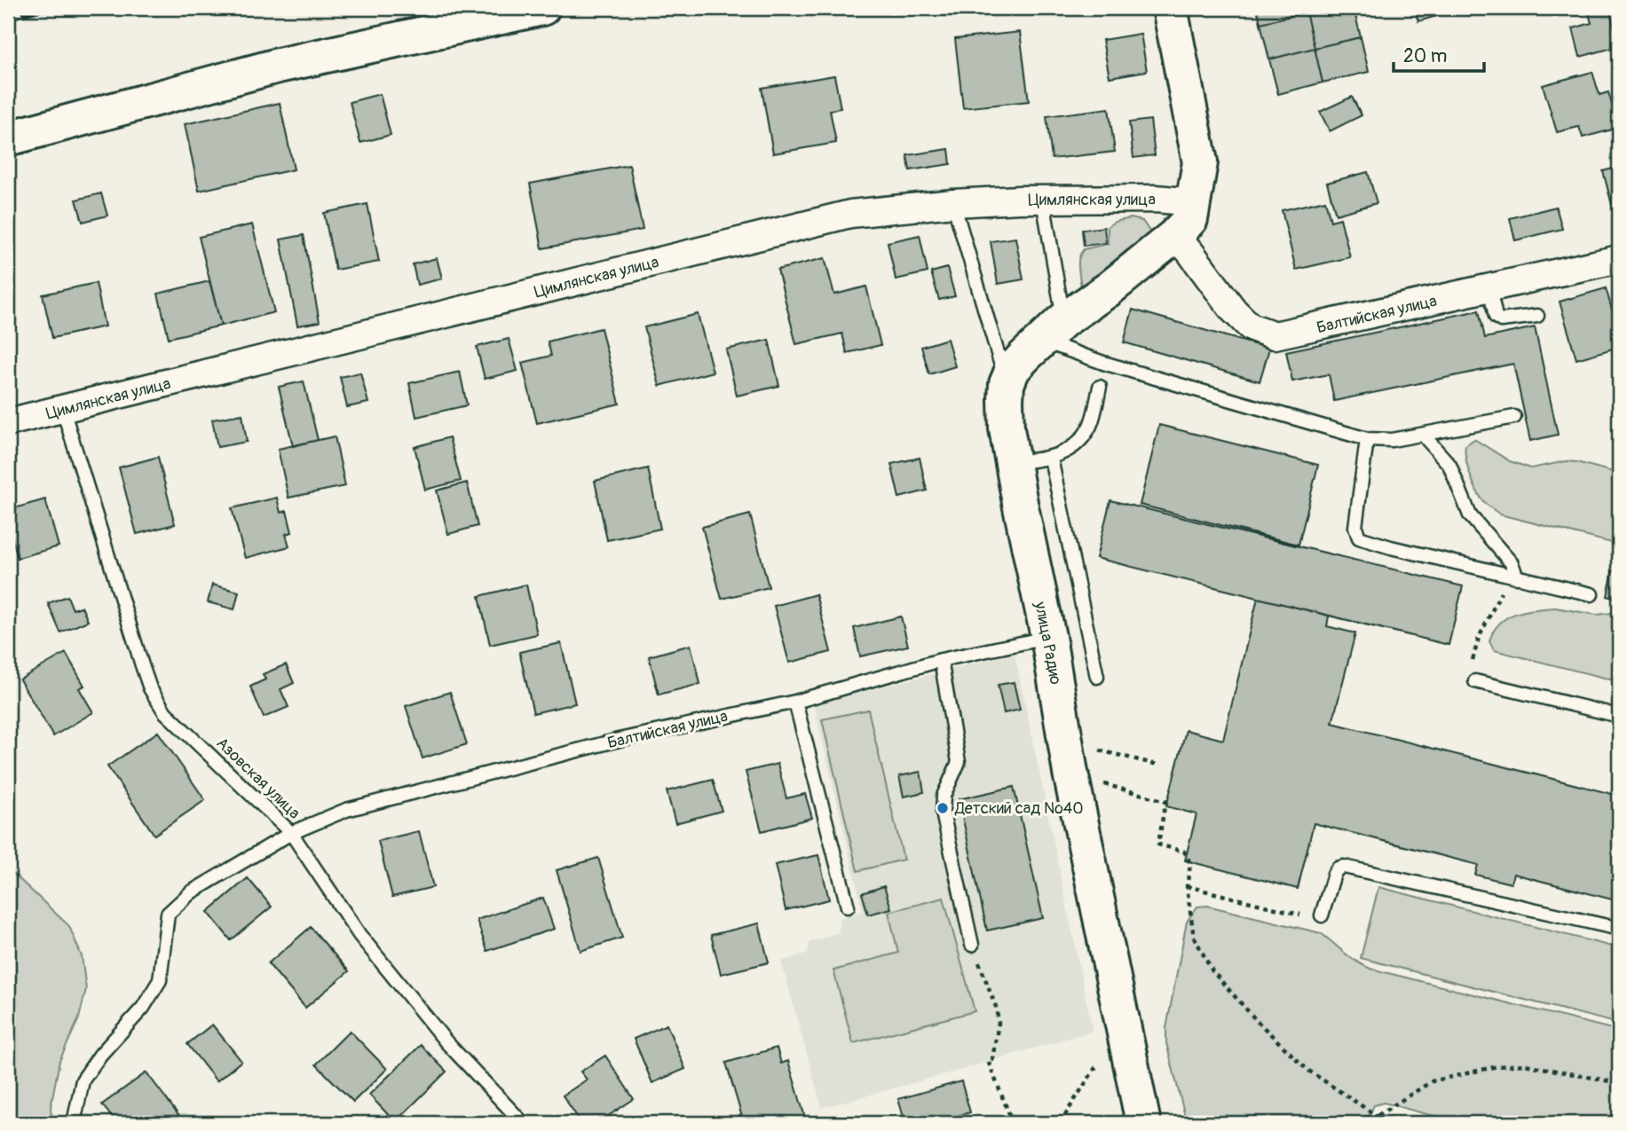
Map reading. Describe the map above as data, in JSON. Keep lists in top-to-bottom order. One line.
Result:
{"streets":{"main road":["улица Радио"],"street":["Цимлянская улица","Балтийская улица"],"lane":["Азовская улица"]},"crossings":[["Цимлянская улица","Азовская улица"],["Балтийская улица","улица Радио"],["Балтийская улица","Азовская улица"]],"places":["Детский сад №40"],"scale_bar":"20 m"}
